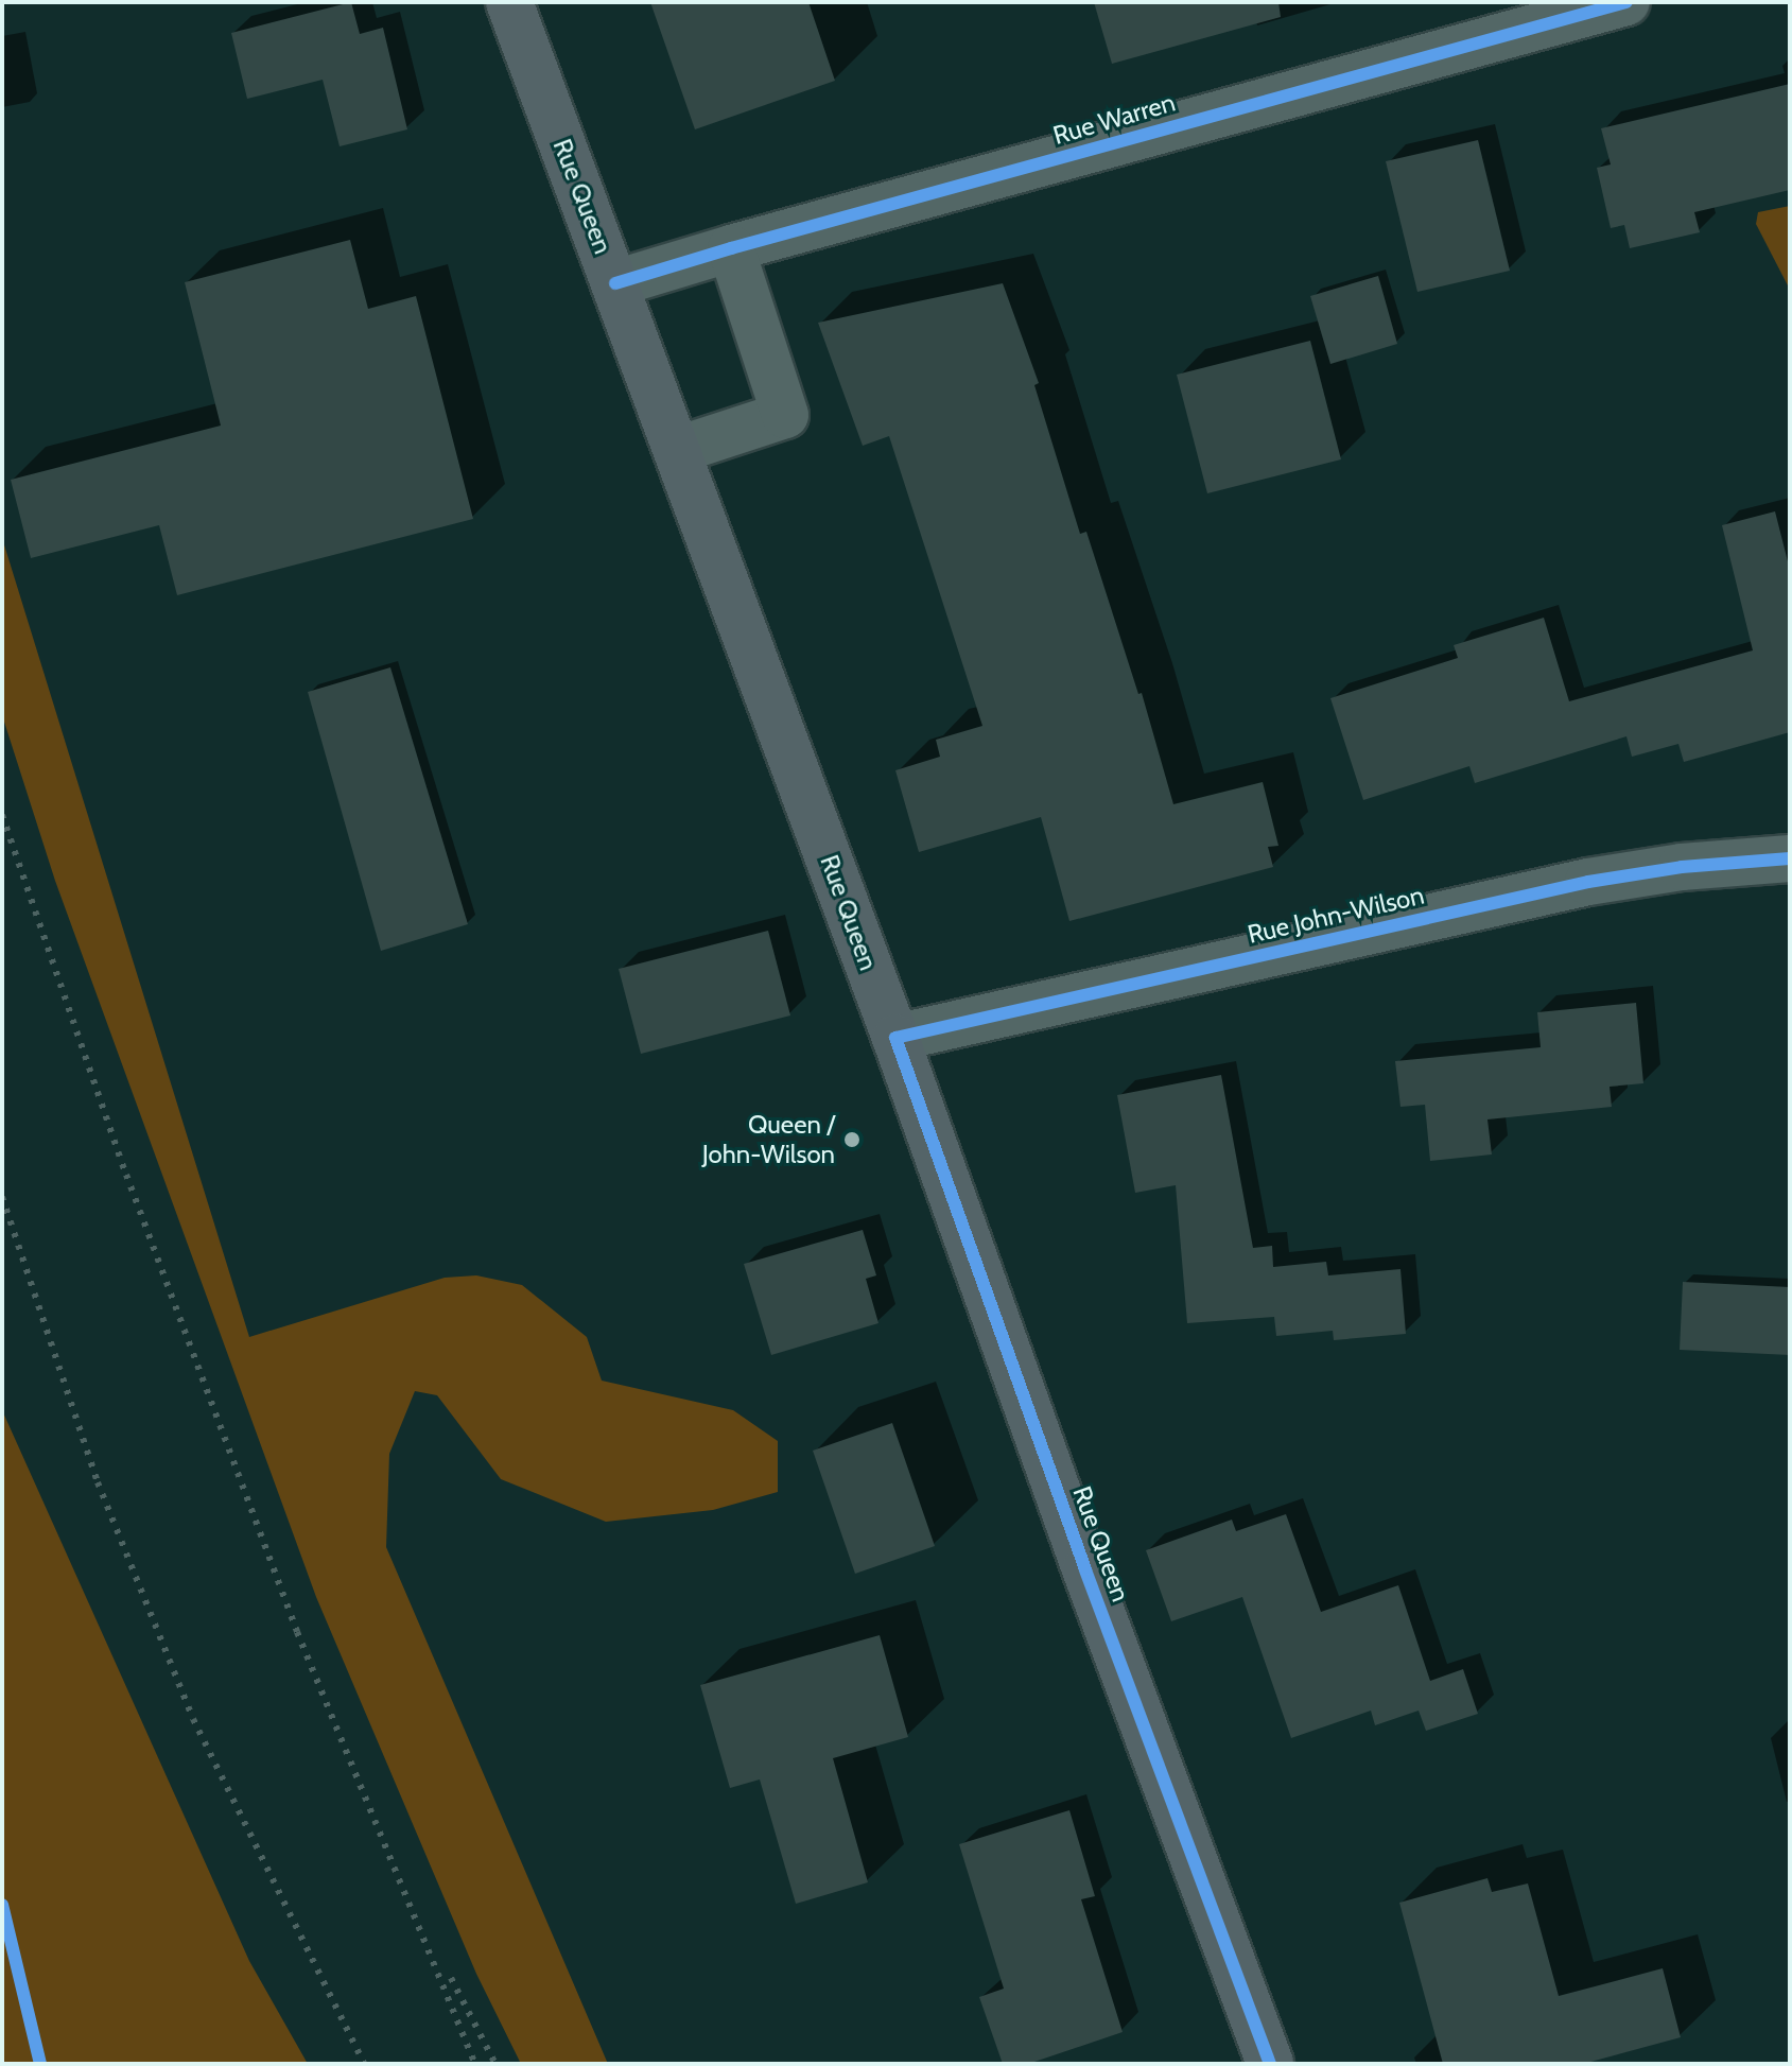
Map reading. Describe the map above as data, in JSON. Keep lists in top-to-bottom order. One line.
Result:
{"streets":{"main road":["Rue Queen"],"street":["Rue Warren","Rue John-Wilson"]},"crossings":[["Rue Warren","Rue Queen"],["Rue Queen","Rue John-Wilson"]],"places":["Queen / John-Wilson"]}
